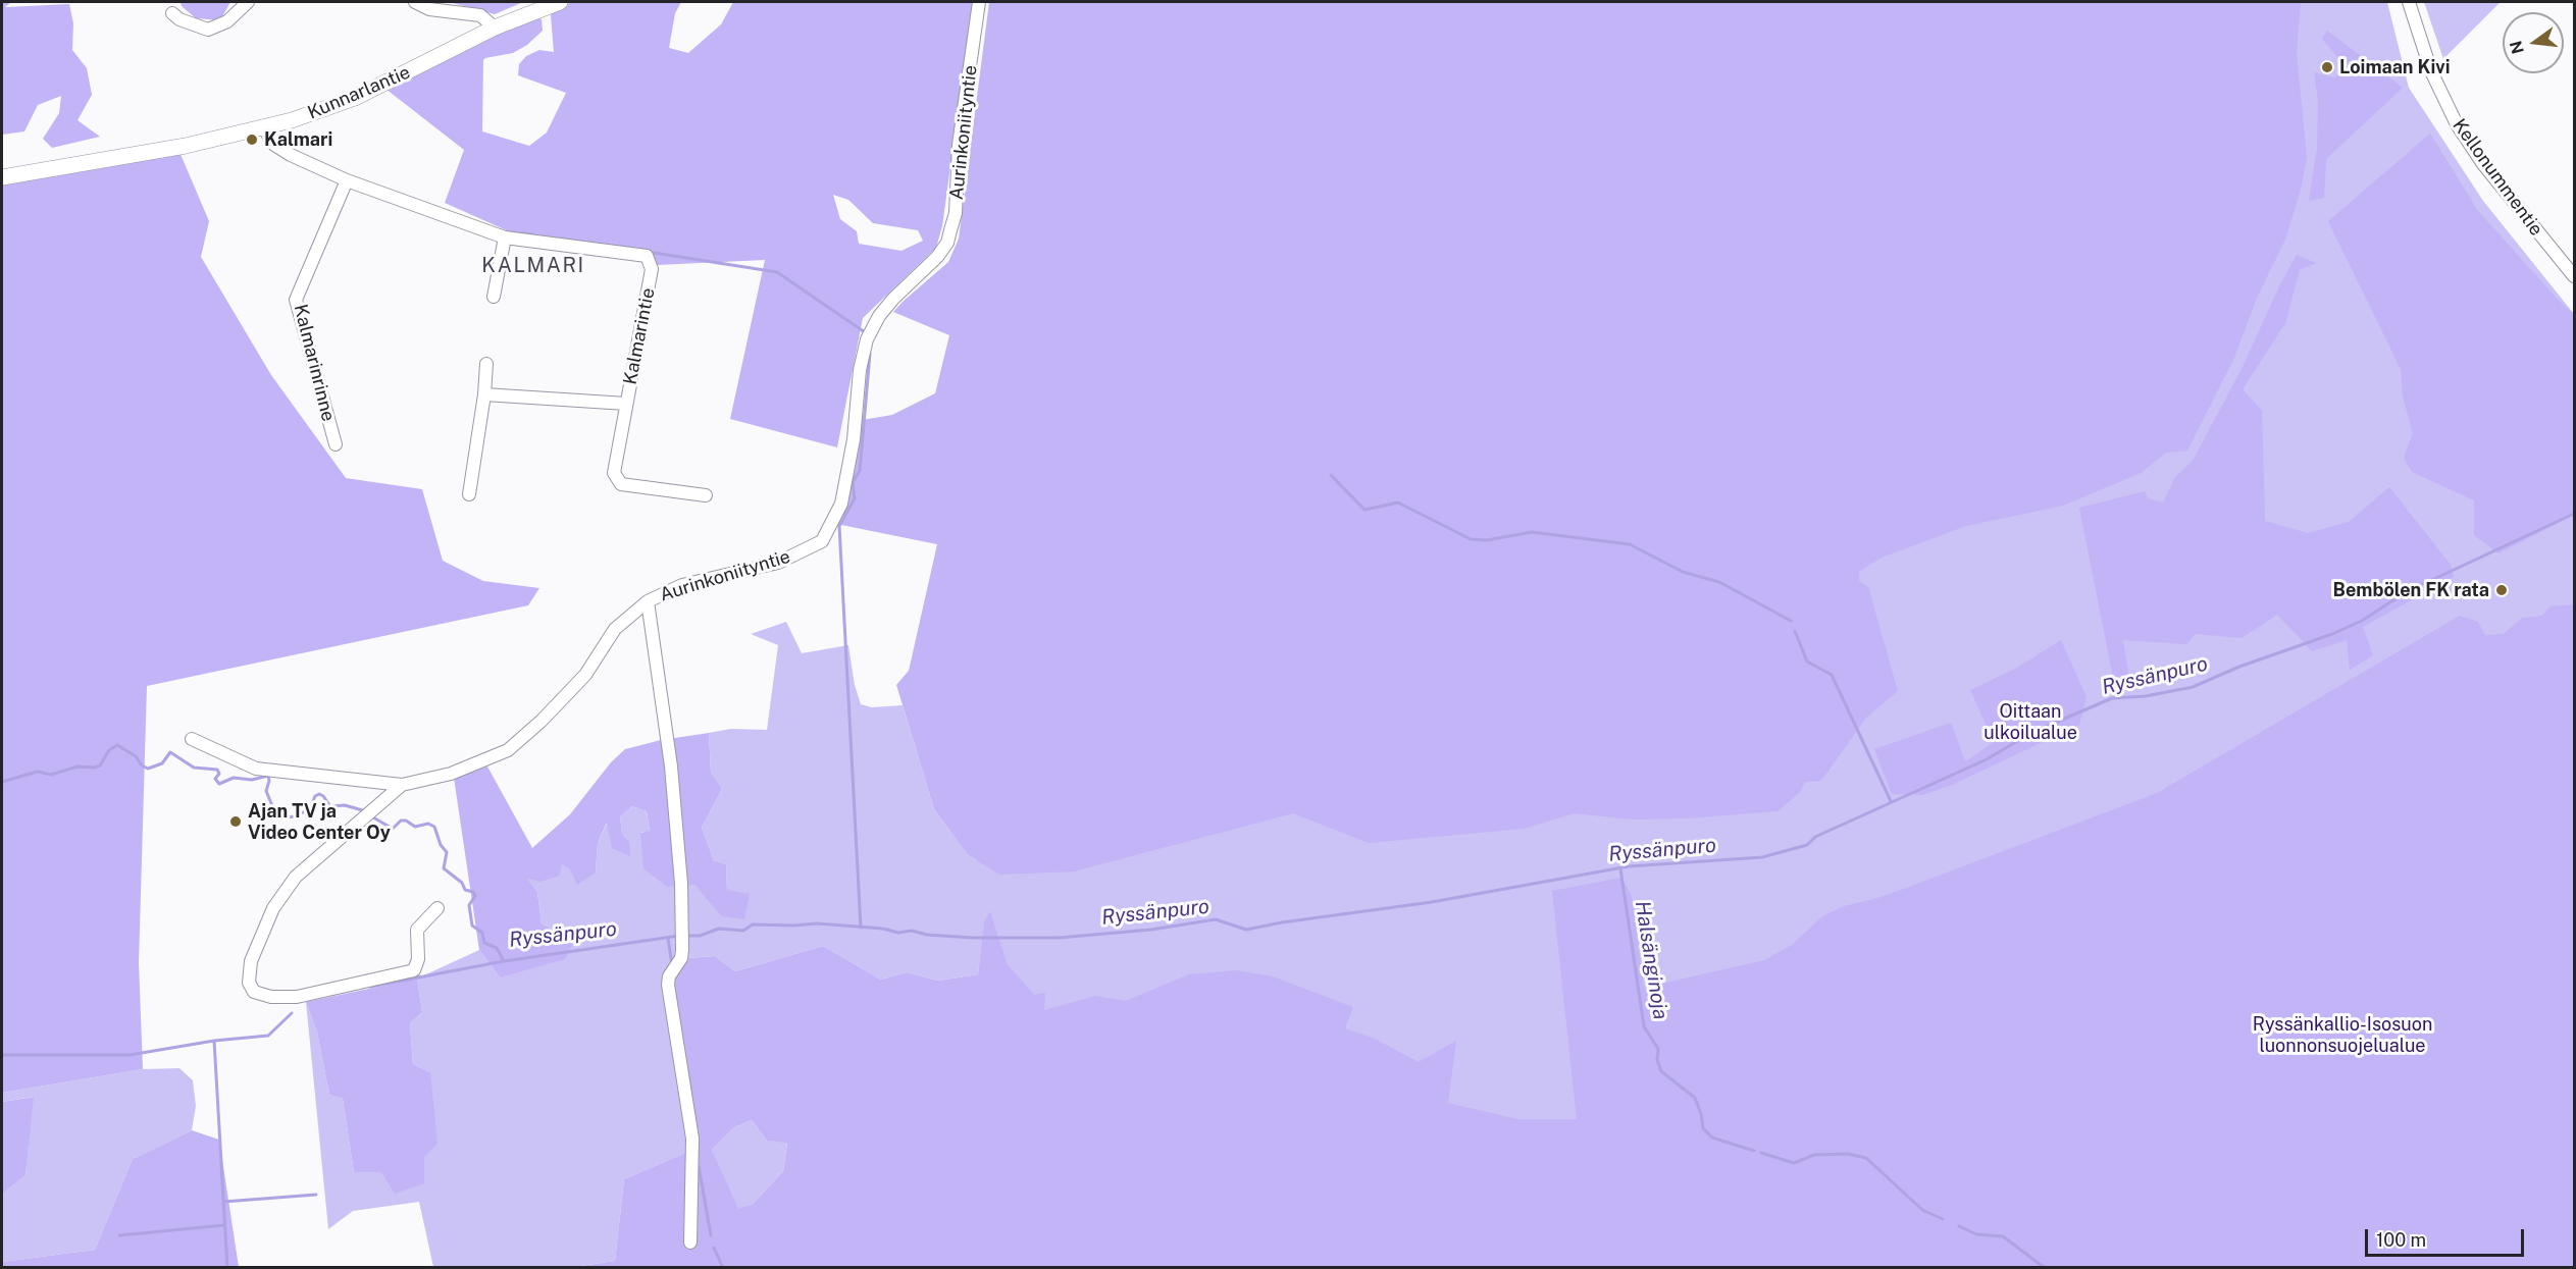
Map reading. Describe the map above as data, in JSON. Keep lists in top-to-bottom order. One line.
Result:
{"streets":{"main road":["Kunnarlantie"],"street":["Aurinkoniityntie","Kellonummentie","Kalmarintie","Kalmarinrinne"]},"crossings":[["Kunnarlantie","Kalmarintie"],["Kalmarintie","Kalmarinrinne"]],"districts":["KALMARI"],"water":["Ryssänpuro","Halsänginoja"],"parks":["Oittaan ulkoilualue","Ryssänkallio-Isosuon luonnonsuojelualue"],"places":["Loimaan Kivi","Kalmari","Bembölen FK rata","Ajan TV ja Video Center Oy"],"scale_bar":"100 m","north":"left"}
